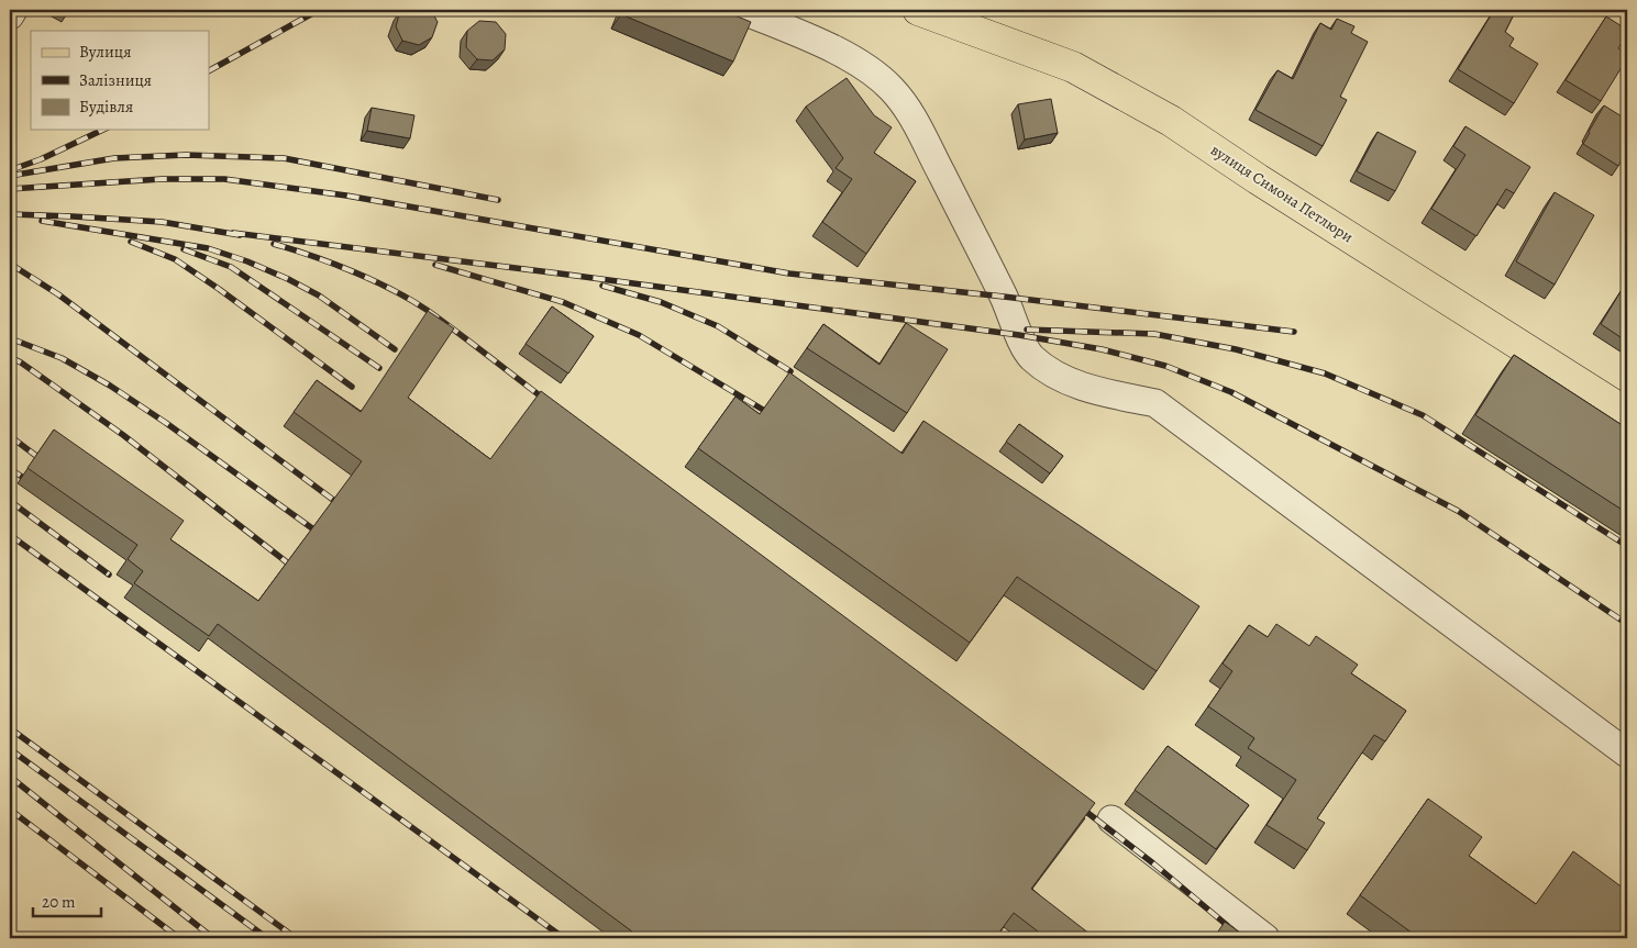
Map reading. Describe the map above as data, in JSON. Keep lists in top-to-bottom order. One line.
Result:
{"streets":{"main road":["вулиця Симона Петлюри"]},"legend":["Вулиця","Залізниця","Будівля"],"scale_bar":"20 m"}
